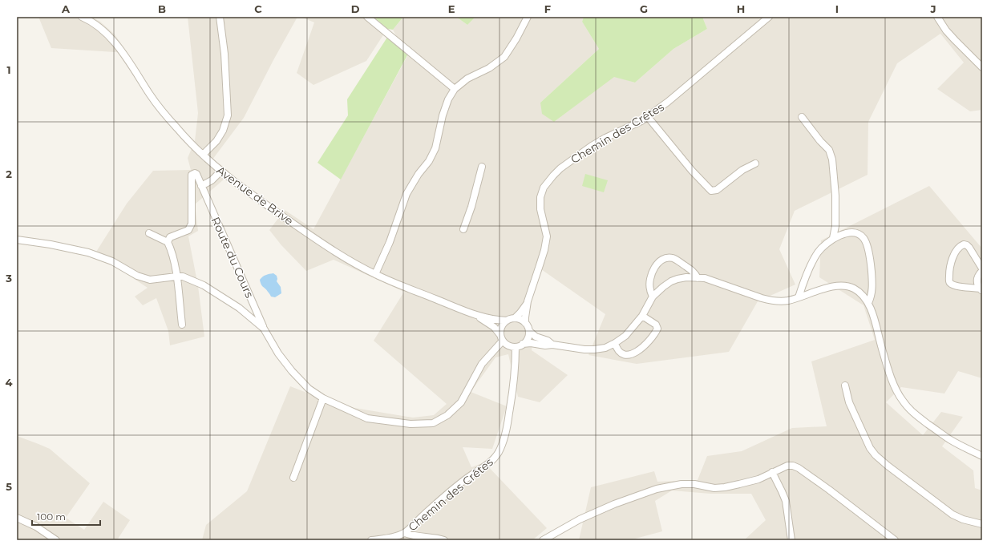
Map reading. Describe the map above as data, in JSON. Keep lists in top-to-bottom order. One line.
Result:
{"streets":{"street":["Chemin des Crêtes","Avenue de Brive","Route du Cours"]},"crossings":[["Chemin des Crêtes","Route du Cours"]],"scale_bar":"100 m","grid":{"columns":["A","B","C","D","E","F","G","H","I","J"],"rows":["1","2","3","4","5"]}}
